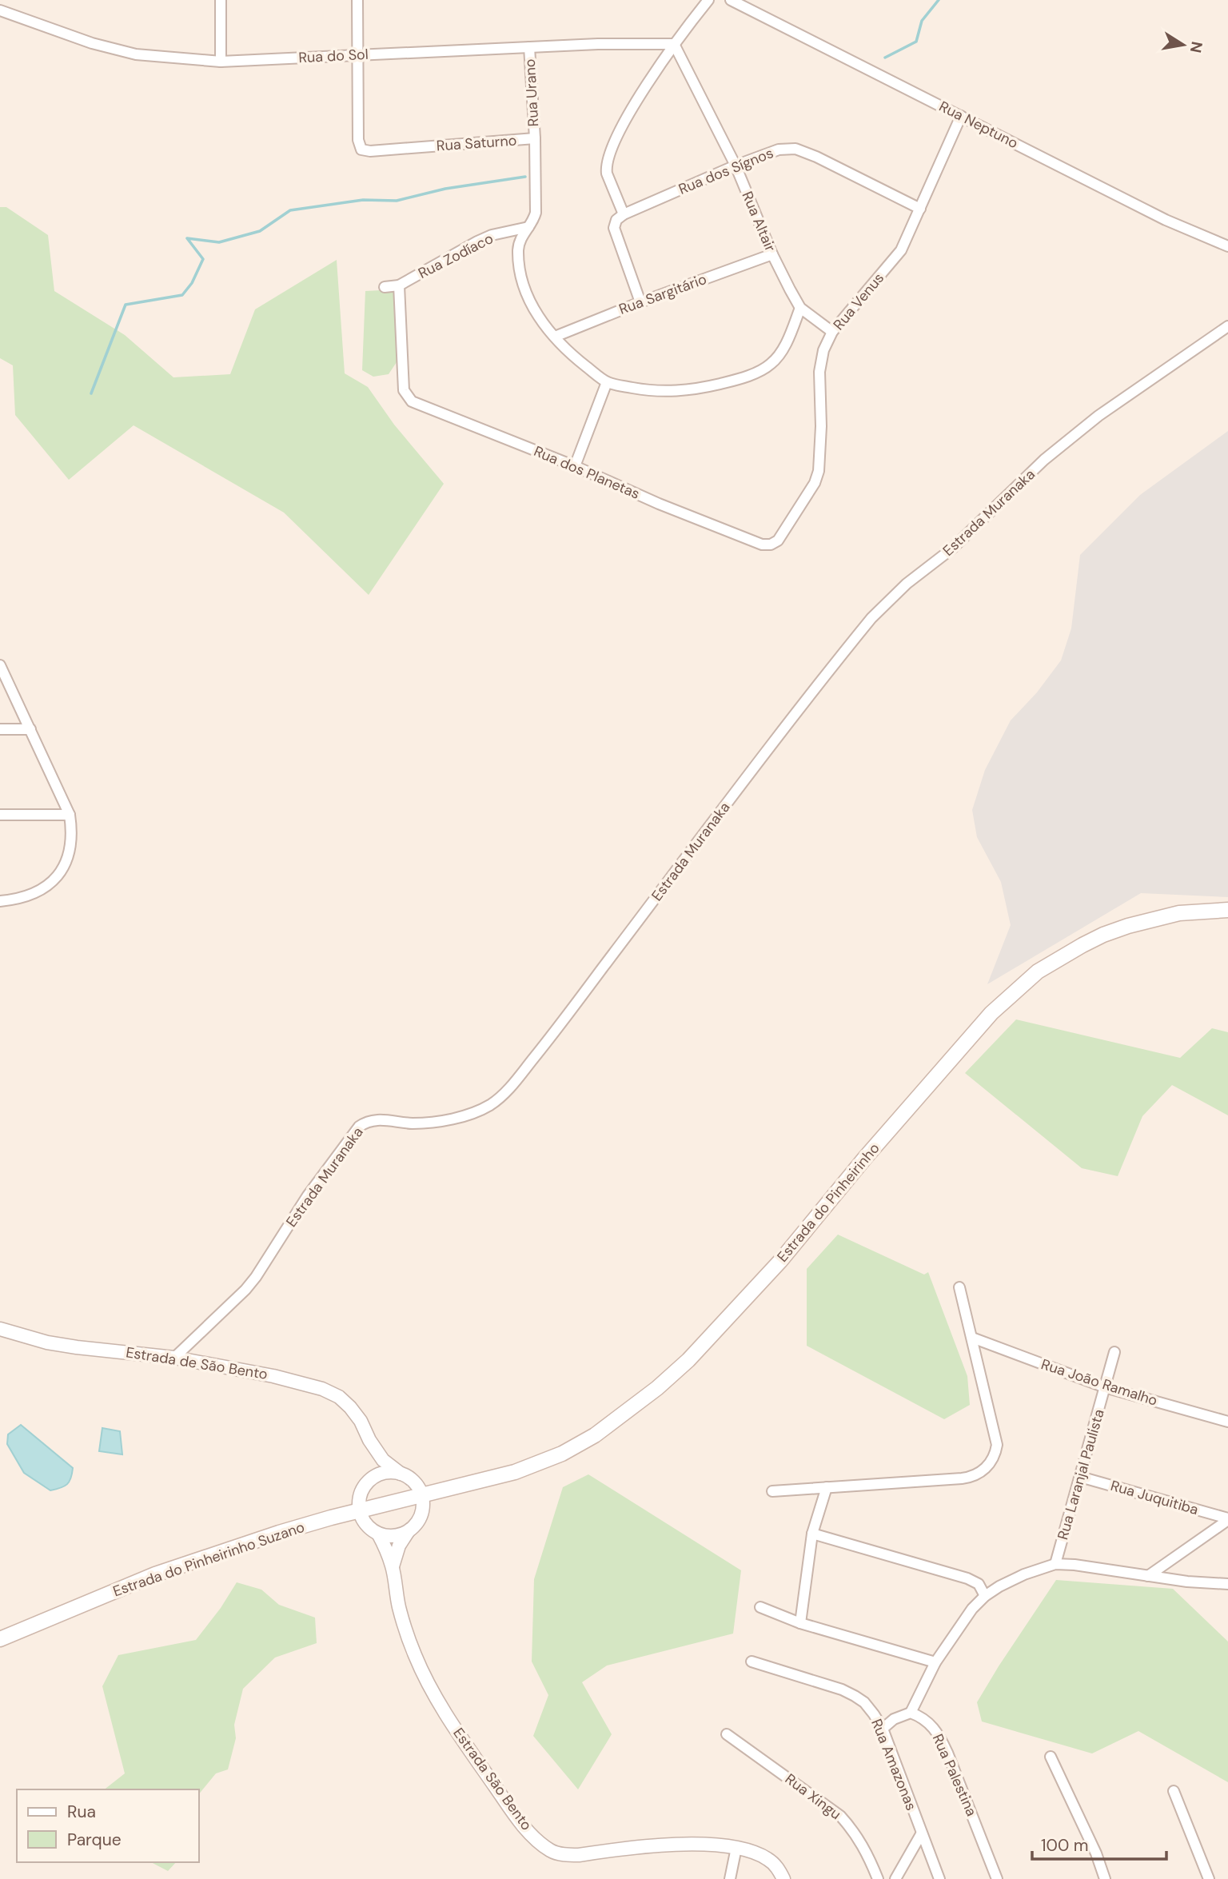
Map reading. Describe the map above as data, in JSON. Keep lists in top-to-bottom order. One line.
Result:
{"streets":{"main road":["Estrada do Pinheirinho","Estrada do Pinheirinho Suzano"],"street":["Rua do Sol","Rua Urano","Rua Neptuno","Rua Saturno","Rua dos Sígnos","Rua Altair","Rua Zodíaco","Rua Sargitário","Rua Venus","Rua dos Planetas","Estrada Muranaka","Estrada de São Bento","Rua João Ramalho","Rua Laranjal Paulista","Rua Juquitiba","Rua Amazonas","Rua Palestina","Estrada São Bento","Rua Xingu"]},"crossings":[["Rua do Sol","Rua Urano"],["Rua do Sol","Rua Saturno"],["Rua do Sol","Rua Altair"],["Rua Urano","Rua Saturno"],["Rua Neptuno","Rua Venus"],["Rua Saturno","Rua Zodíaco"],["Rua Saturno","Rua Sargitário"],["Rua dos Sígnos","Rua Altair"],["Rua dos Sígnos","Rua Venus"],["Rua Altair","Rua Sargitário"],["Rua Zodíaco","Rua dos Planetas"],["Rua Venus","Rua dos Planetas"],["Estrada Muranaka","Estrada de São Bento"],["Estrada do Pinheirinho","Estrada do Pinheirinho Suzano"],["Rua João Ramalho","Rua Laranjal Paulista"],["Rua Laranjal Paulista","Rua Juquitiba"]],"legend":["Rua","Parque"],"scale_bar":"100 m","north":"right"}
